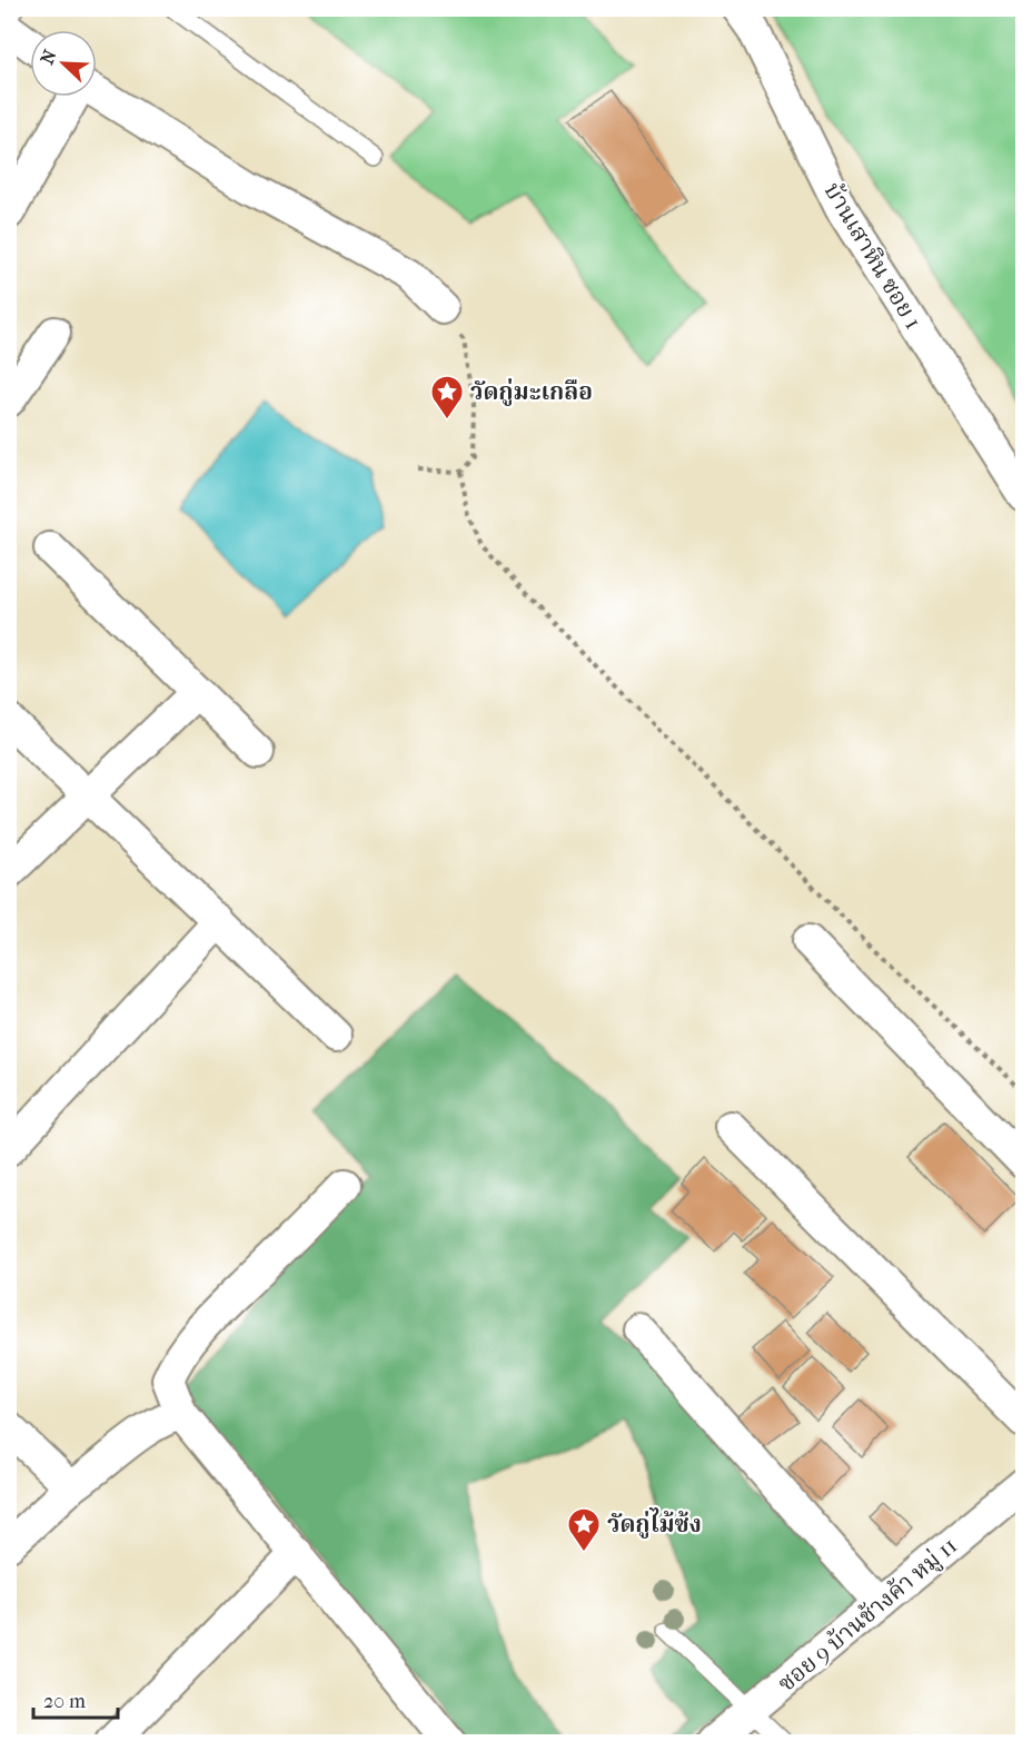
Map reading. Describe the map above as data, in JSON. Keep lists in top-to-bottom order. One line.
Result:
{"streets":{"street":["บ้านเสาหิน ซอย 1","ซอย 9 บ้านช้างค้า หมู่ 11"]},"places":{"place":["วัดกู่มะเกลือ","วัดกู่ไม้ซ้ง"]},"scale_bar":"20 m","north":"top left"}
